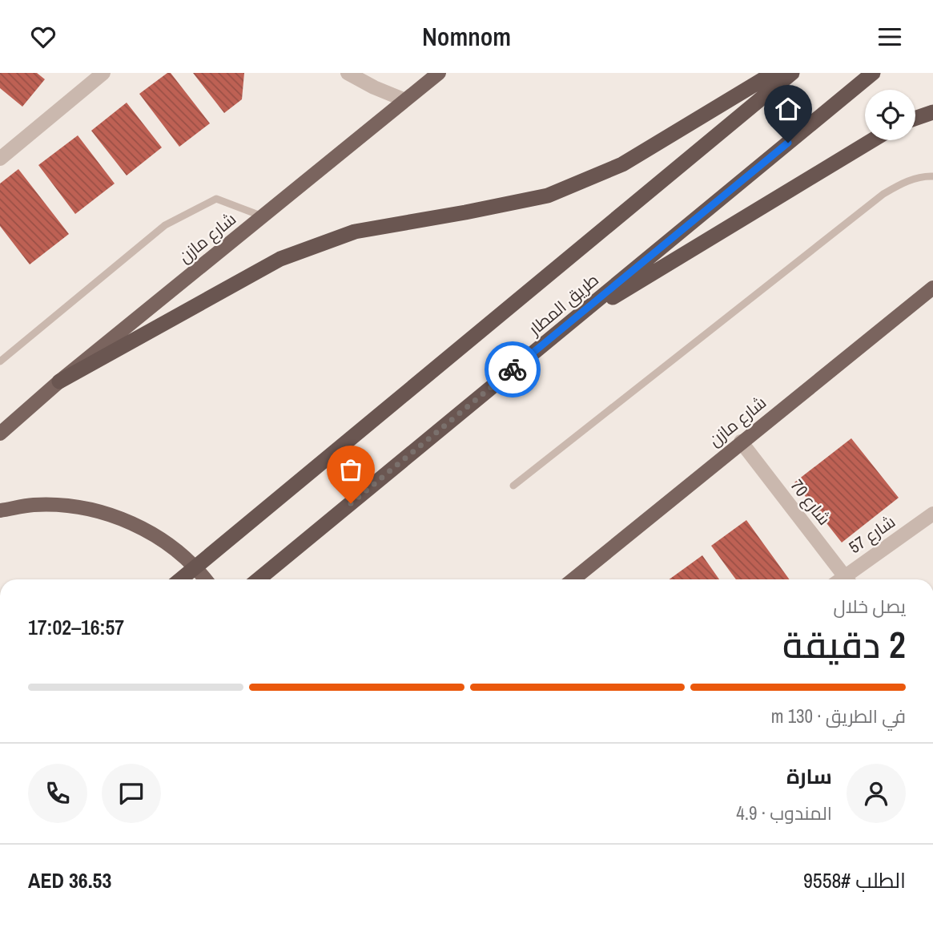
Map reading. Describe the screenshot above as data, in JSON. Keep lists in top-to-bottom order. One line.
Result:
{"streets":{"highway":["طريق المطار"],"main road":["شارع مازن"],"street":["شارع 70","شارع 57"]},"crossings":[["شارع مازن","شارع 70"]],"page":{"header":"Nomnom","heading":["2 دقيقة","يصل خلال","16:57–17:02"],"panel":["سارة","المندوب · 4.9","الطلب #9558","AED 36.53"],"bar":"في الطريق · 130 m"}}
